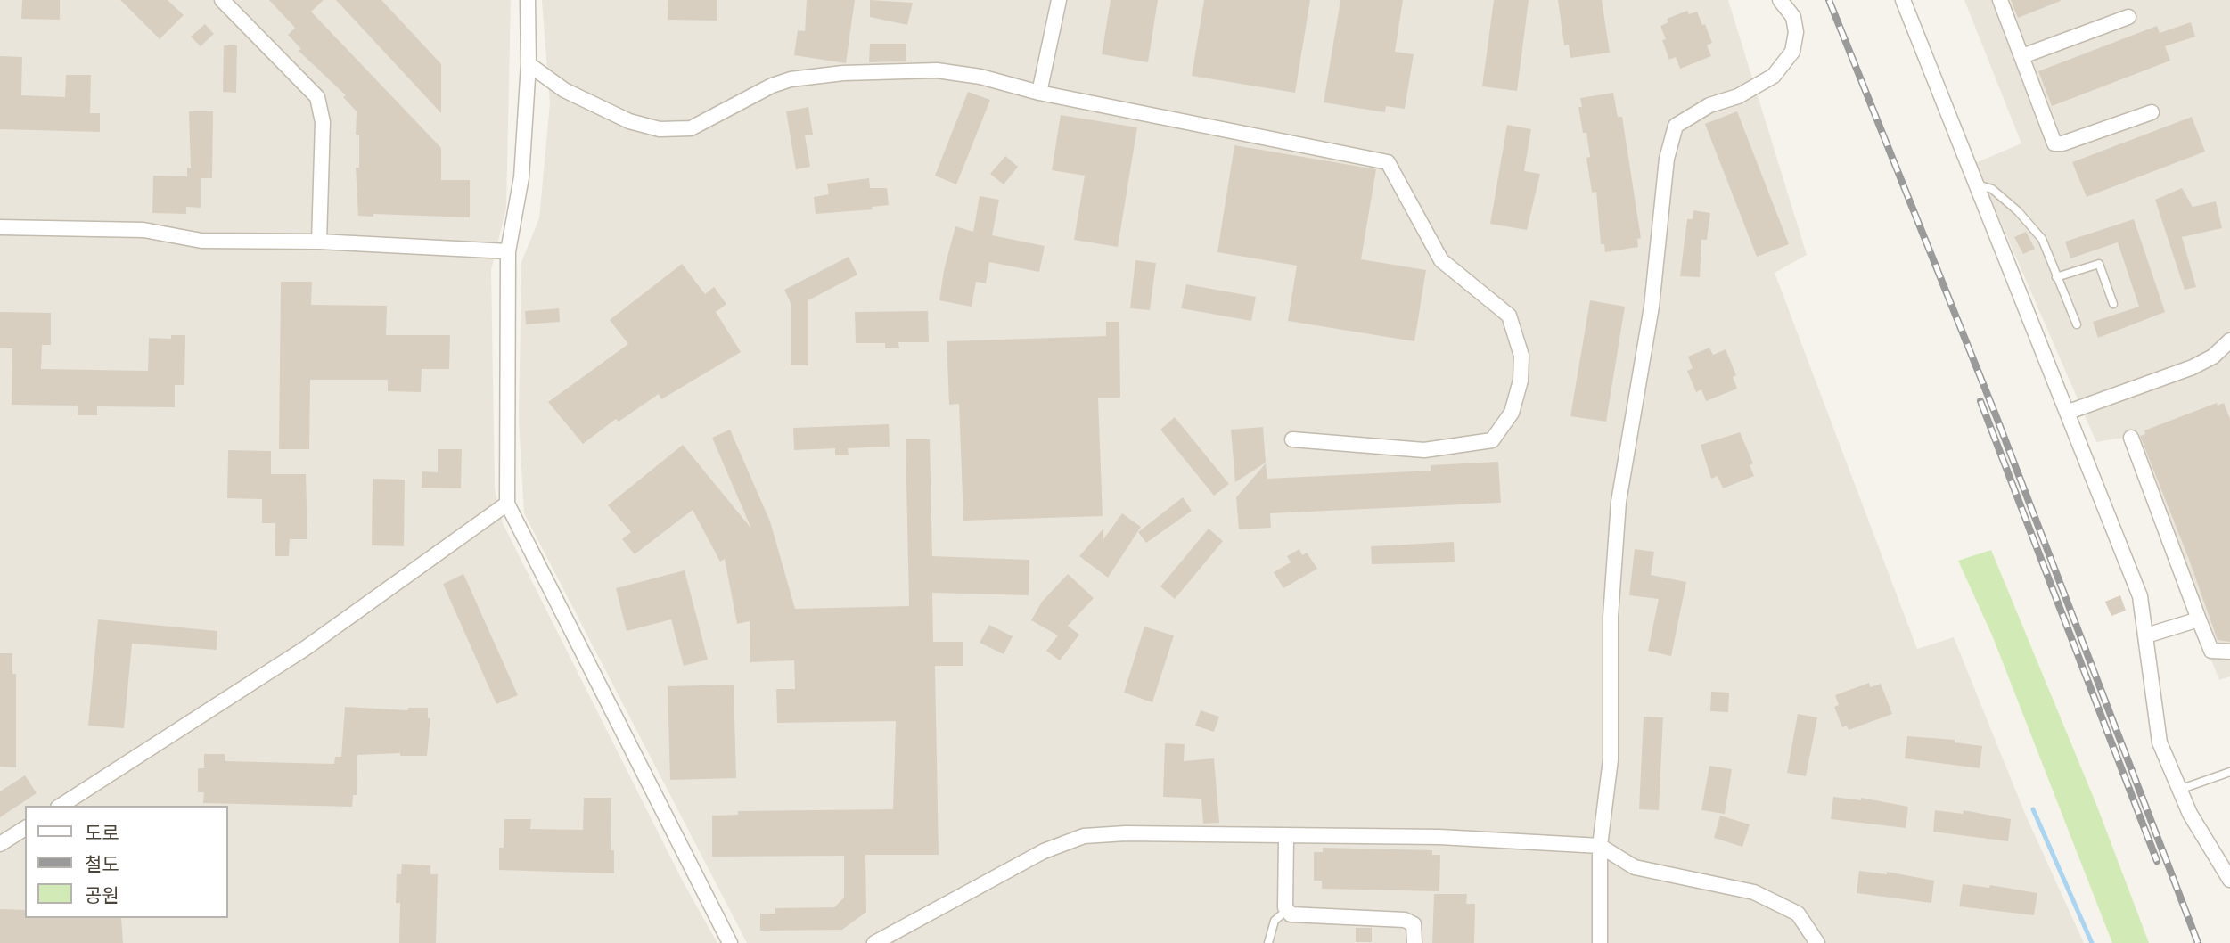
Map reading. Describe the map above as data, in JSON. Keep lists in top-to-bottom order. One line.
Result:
{"legend":["도로","철도","공원"]}
